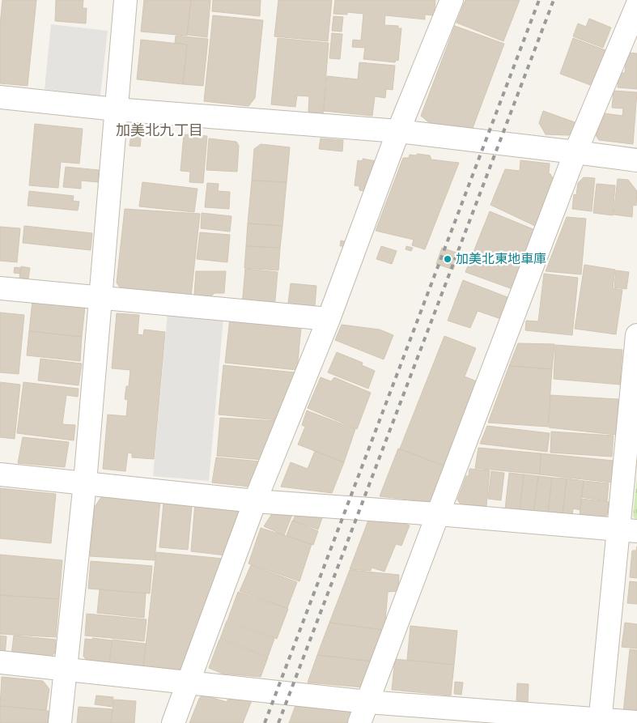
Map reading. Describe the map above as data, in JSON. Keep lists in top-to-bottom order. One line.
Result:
{"districts":["加美北九丁目"],"places":["加美北東地車庫"]}
